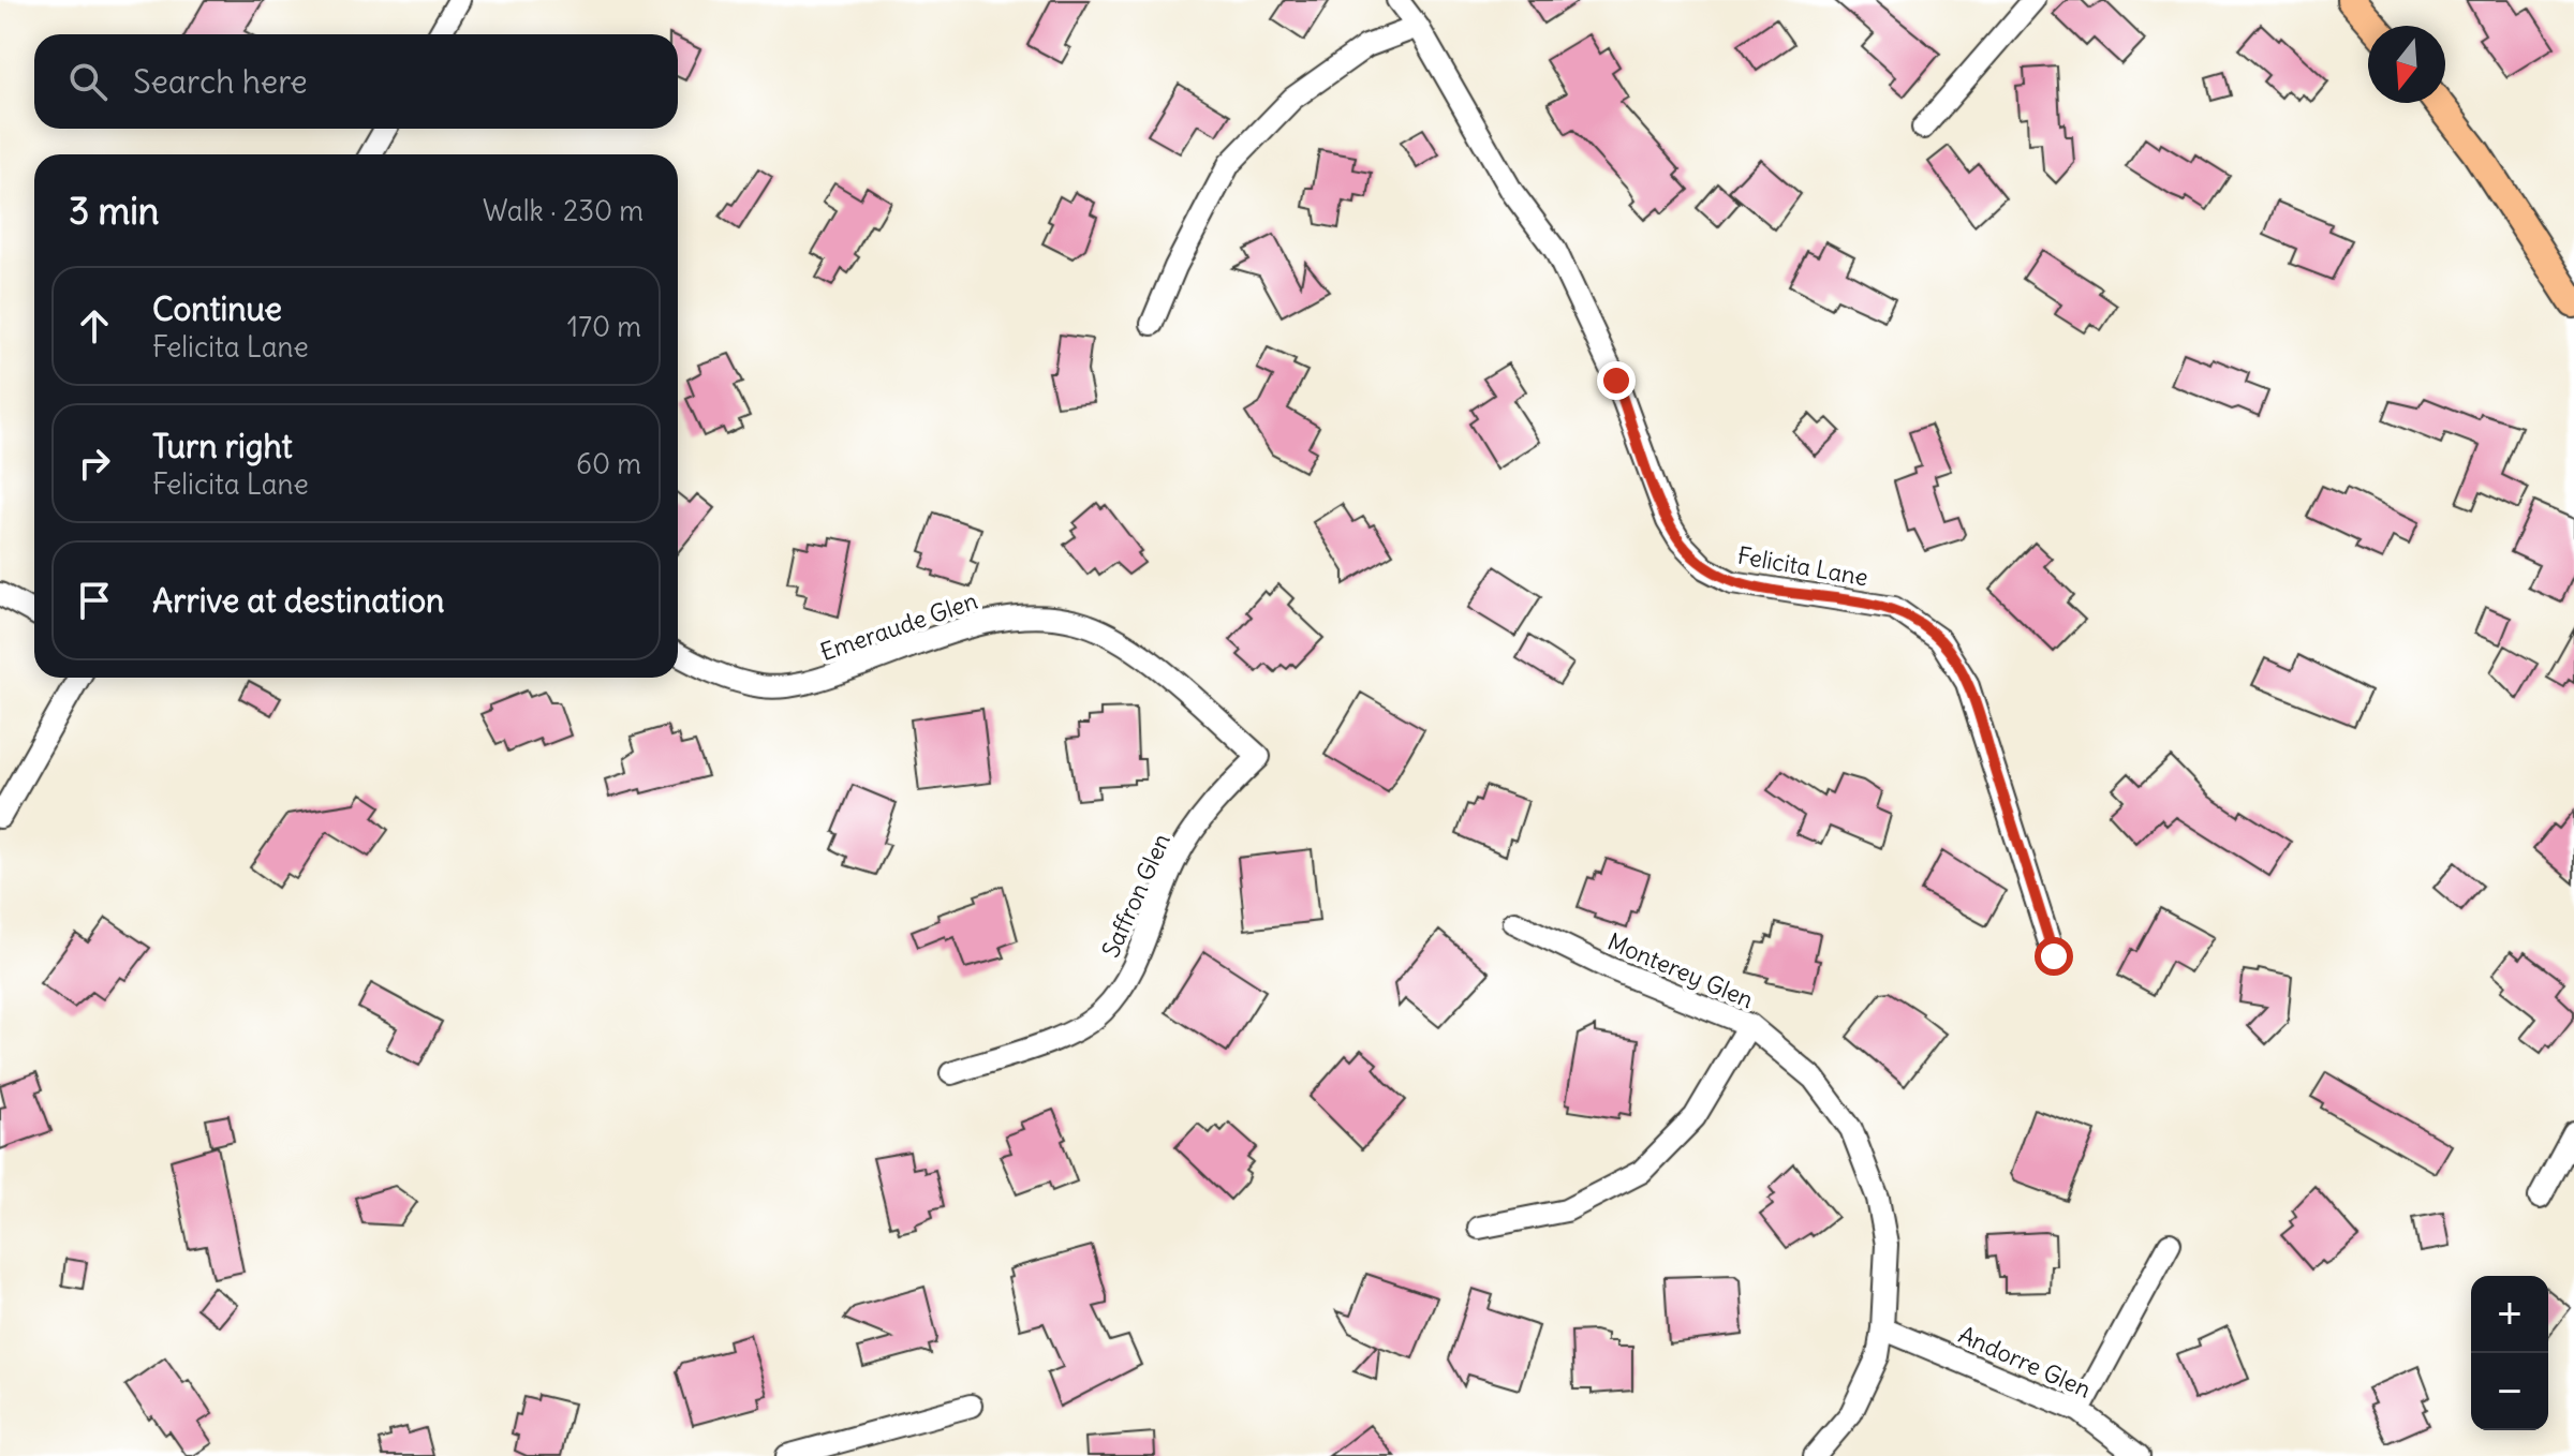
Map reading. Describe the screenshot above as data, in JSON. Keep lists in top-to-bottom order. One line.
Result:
{"streets":{"street":["Felicita Lane","Emeraude Glen","Saffron Glen","Monterey Glen","Andorre Glen"]},"crossings":[["Emeraude Glen","Saffron Glen"],["Monterey Glen","Andorre Glen"]],"north":"bottom","page":{"search":"Search here","heading":["3 min","Walk · 230 m"],"list":[["Continue","Felicita Lane","170 m"],["Turn right","Felicita Lane","60 m"],"Arrive at destination"],"map_buttons":["+","−"]}}
